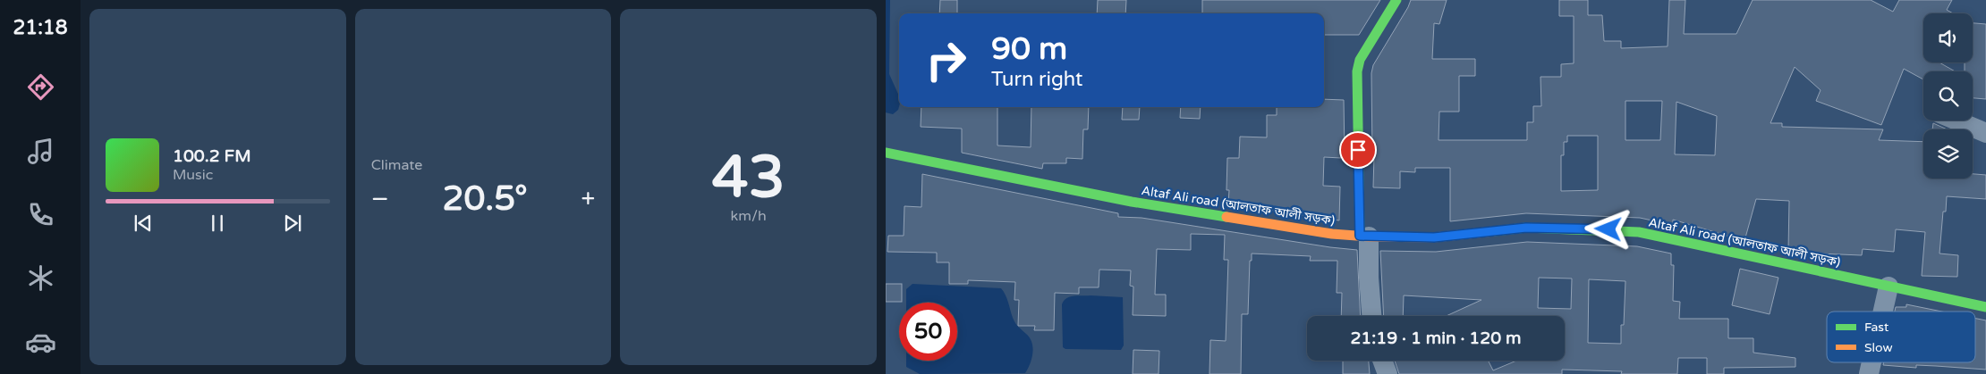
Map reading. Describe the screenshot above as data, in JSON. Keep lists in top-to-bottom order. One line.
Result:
{"streets":{"main road":["Altaf Ali road (আলতাফ আলী সড়ক)"]},"legend":["Fast","Slow"],"page":{"tabs":"21:18","tile":["Climate",["43","km/h"]],"turn":["90 m","Turn right"],"song":["100.2 FM","Music"],"heat":["−","20.5°","+"],"limit":"50","trip":"21:19 · 1 min · 120 m"}}
